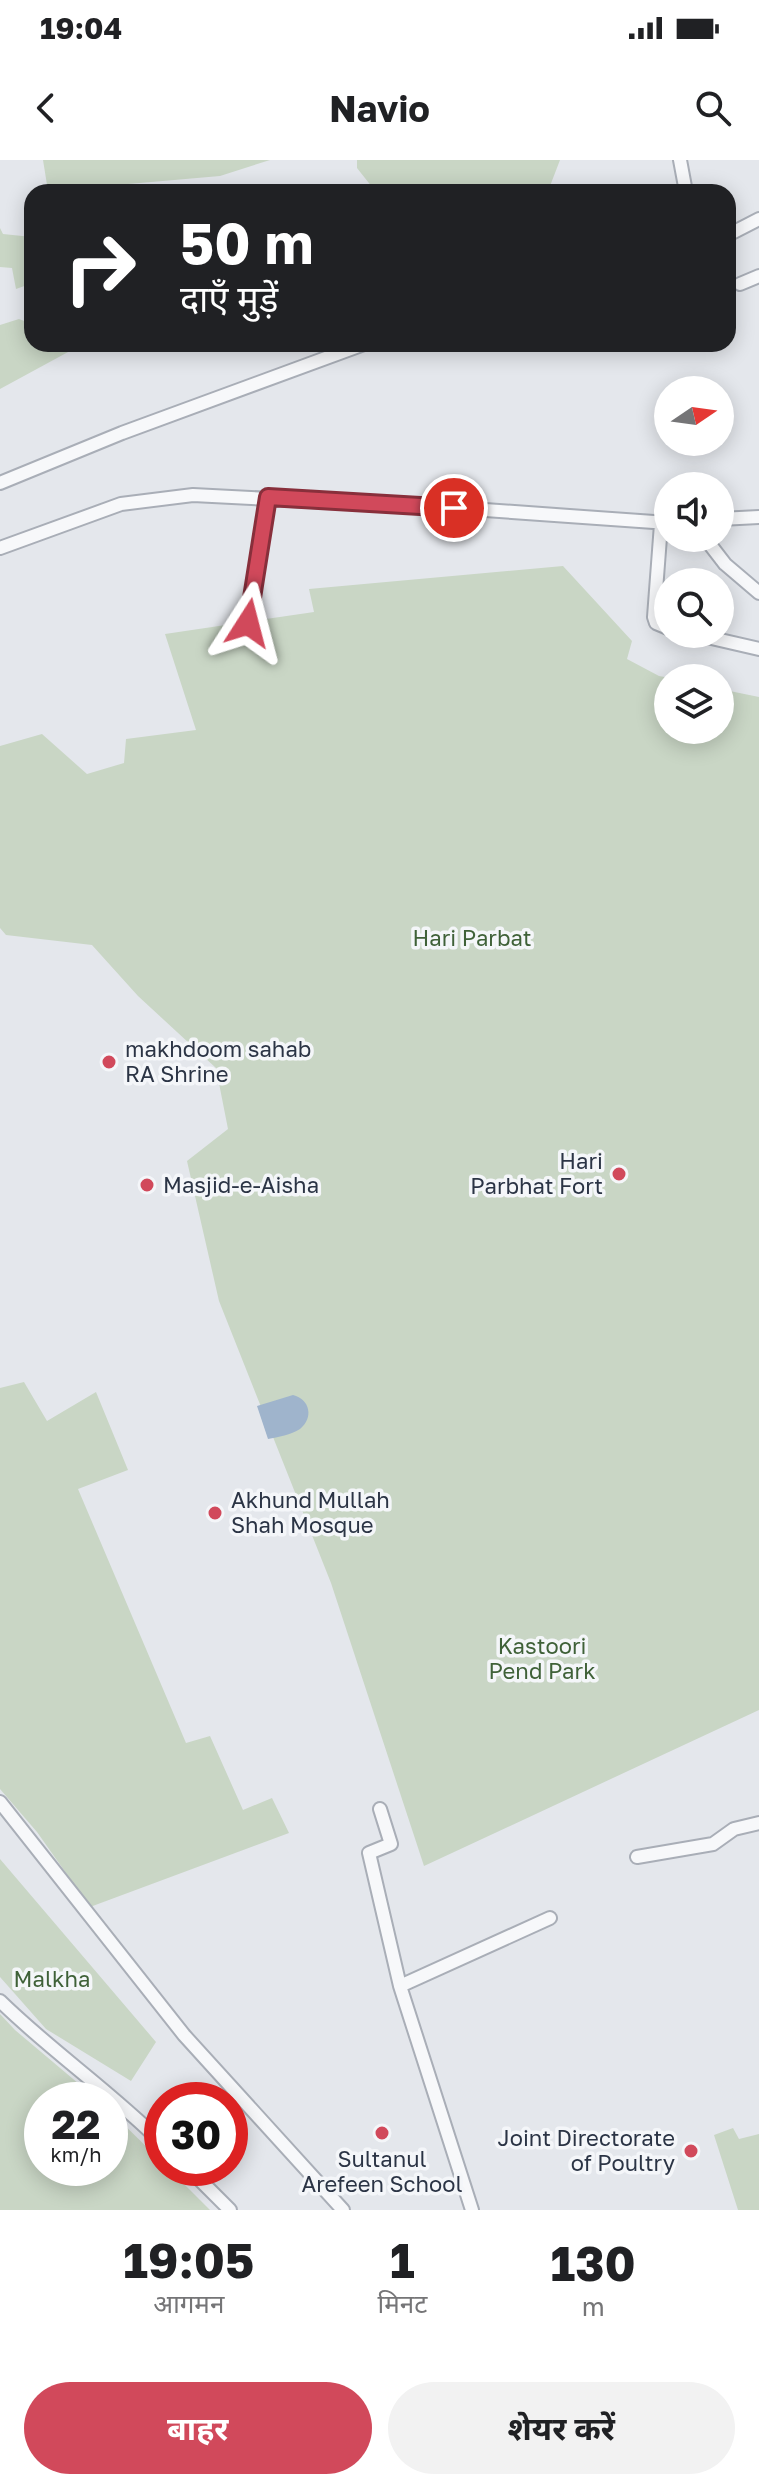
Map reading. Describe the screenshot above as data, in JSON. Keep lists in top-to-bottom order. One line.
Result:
{"parks":["Hari Parbat","Kastoori Pend Park","Malkha"],"places":["makhdoom sahab RA Shrine","Hari Parbhat Fort","Masjid-e-Aisha","Akhund Mullah Shah Mosque","Sultanul Arefeen School","Joint Directorate of Poultry"],"north":"right","page":{"status":"19:04","header":"Navio","turn":["50 m","दाएँ मुड़ें"],"speed":"22 km/h","limit":"30","eta":["19:05","आगमन","1","मिनट","130","m"],"buttons":["बाहर","शेयर करें"]}}
